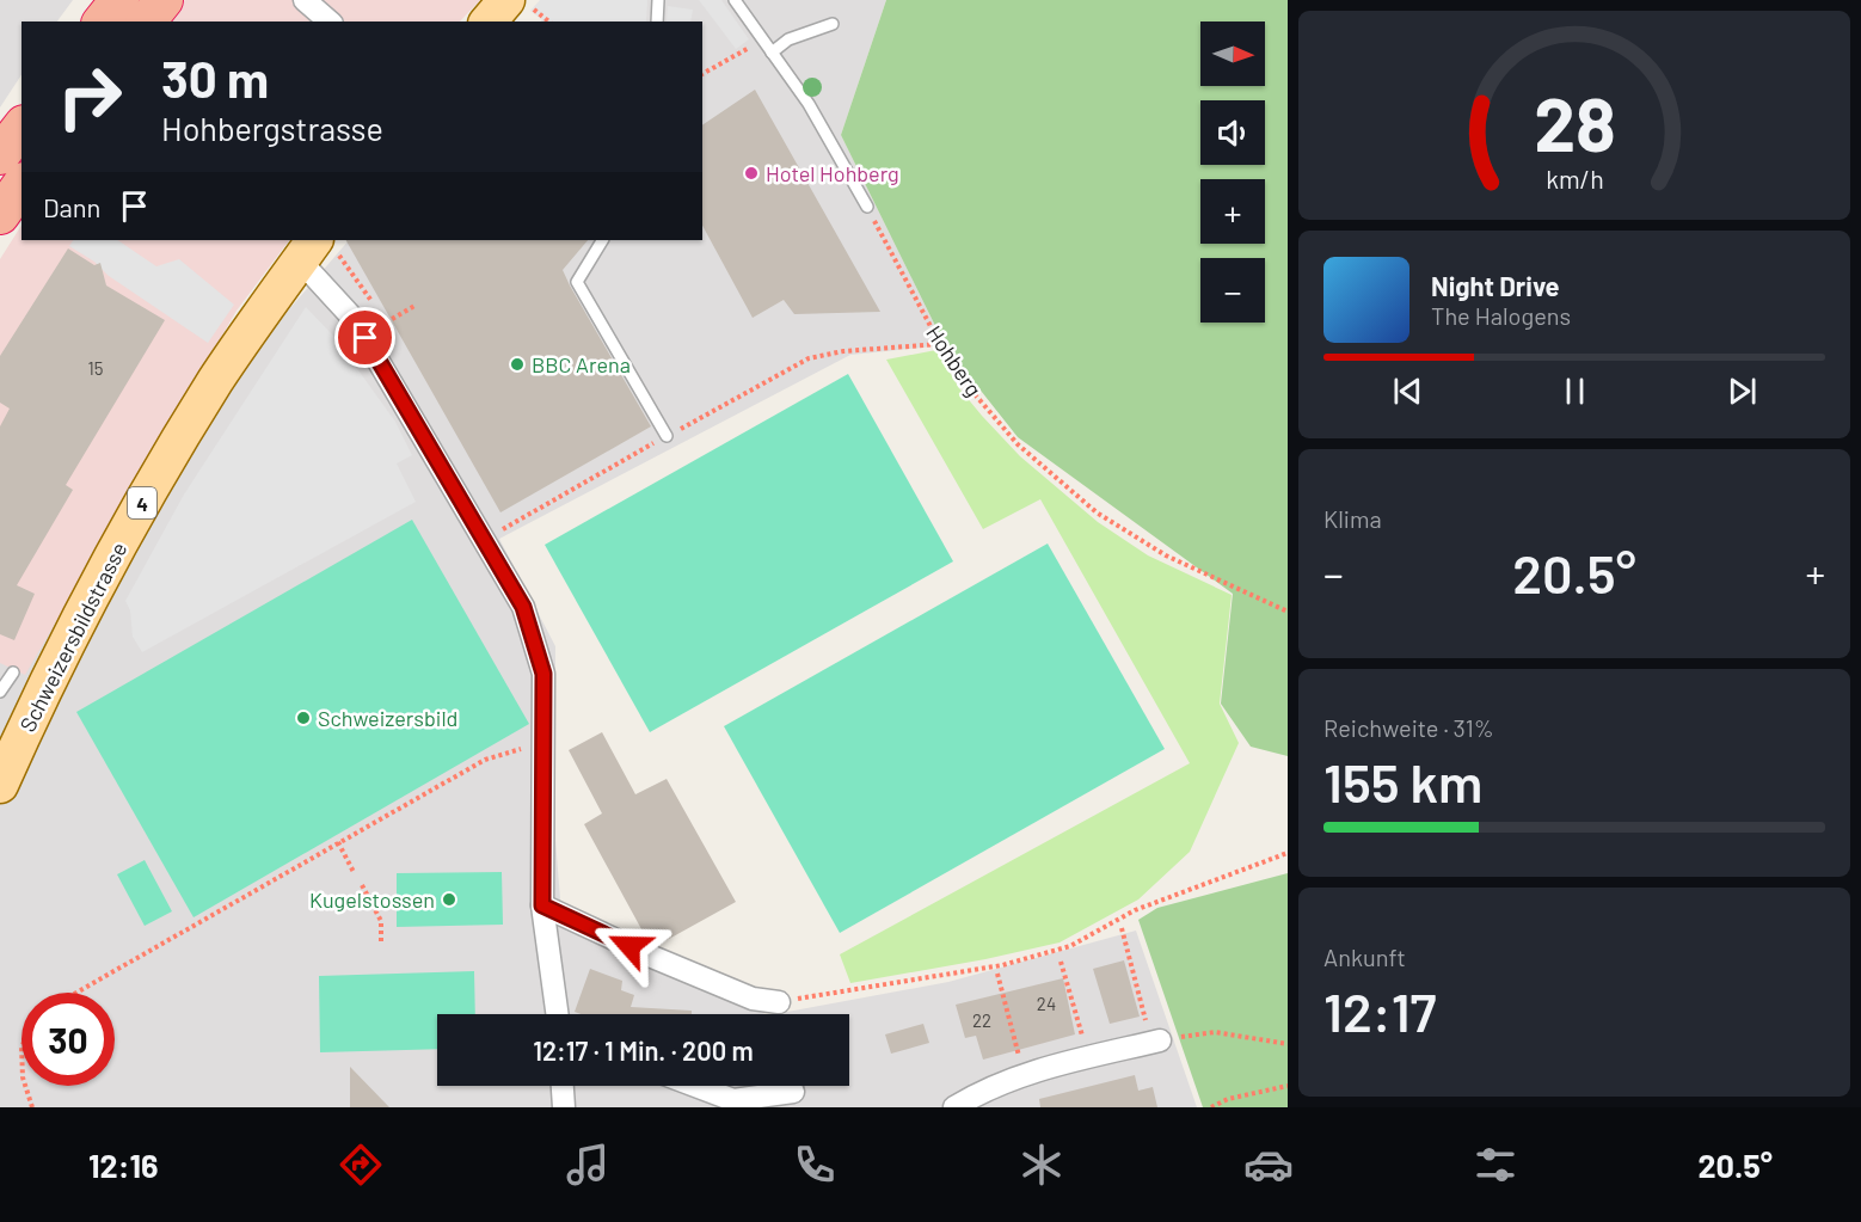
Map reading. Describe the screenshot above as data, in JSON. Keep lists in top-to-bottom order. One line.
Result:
{"streets":{"main road":["4","Schweizersbildstrasse"],"path":["Hohberg"]},"places":["Hotel Hohberg","BBC Arena","Schweizersbild","Kugelstossen"],"house_numbers":["15","24","22"],"north":"right","page":{"map_buttons":["+","−"],"turn":["30 m","Hohbergstrasse"],"then":"Dann","song":["Night Drive","The Halogens"],"tile":["Klima",["Reichweite · 31%","155 km"],["Ankunft","12:17"]],"heat":["−","20.5°","+"],"limit":"30","trip":"12:17 · 1 Min. · 200 m","tabs":["12:16","20.5°"],"gauge":["28","km/h"]}}
